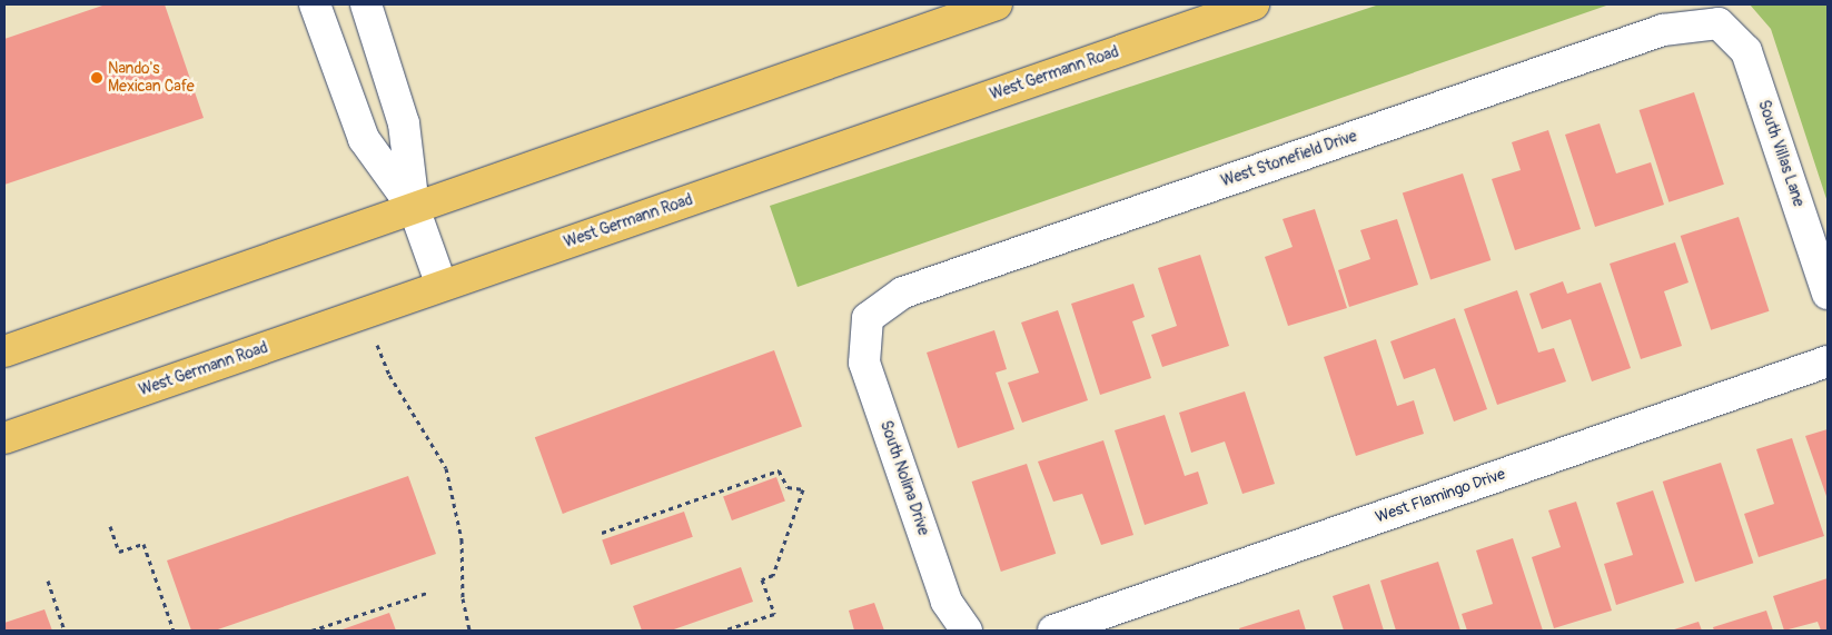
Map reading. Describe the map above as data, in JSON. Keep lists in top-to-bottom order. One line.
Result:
{"streets":{"main road":["West Germann Road"],"street":["South Villas Lane","West Stonefield Drive","South Nolina Drive","West Flamingo Drive"]},"crossings":[["South Villas Lane","West Stonefield Drive"],["West Stonefield Drive","South Nolina Drive"]],"places":["Nando's Mexican Cafe"]}
